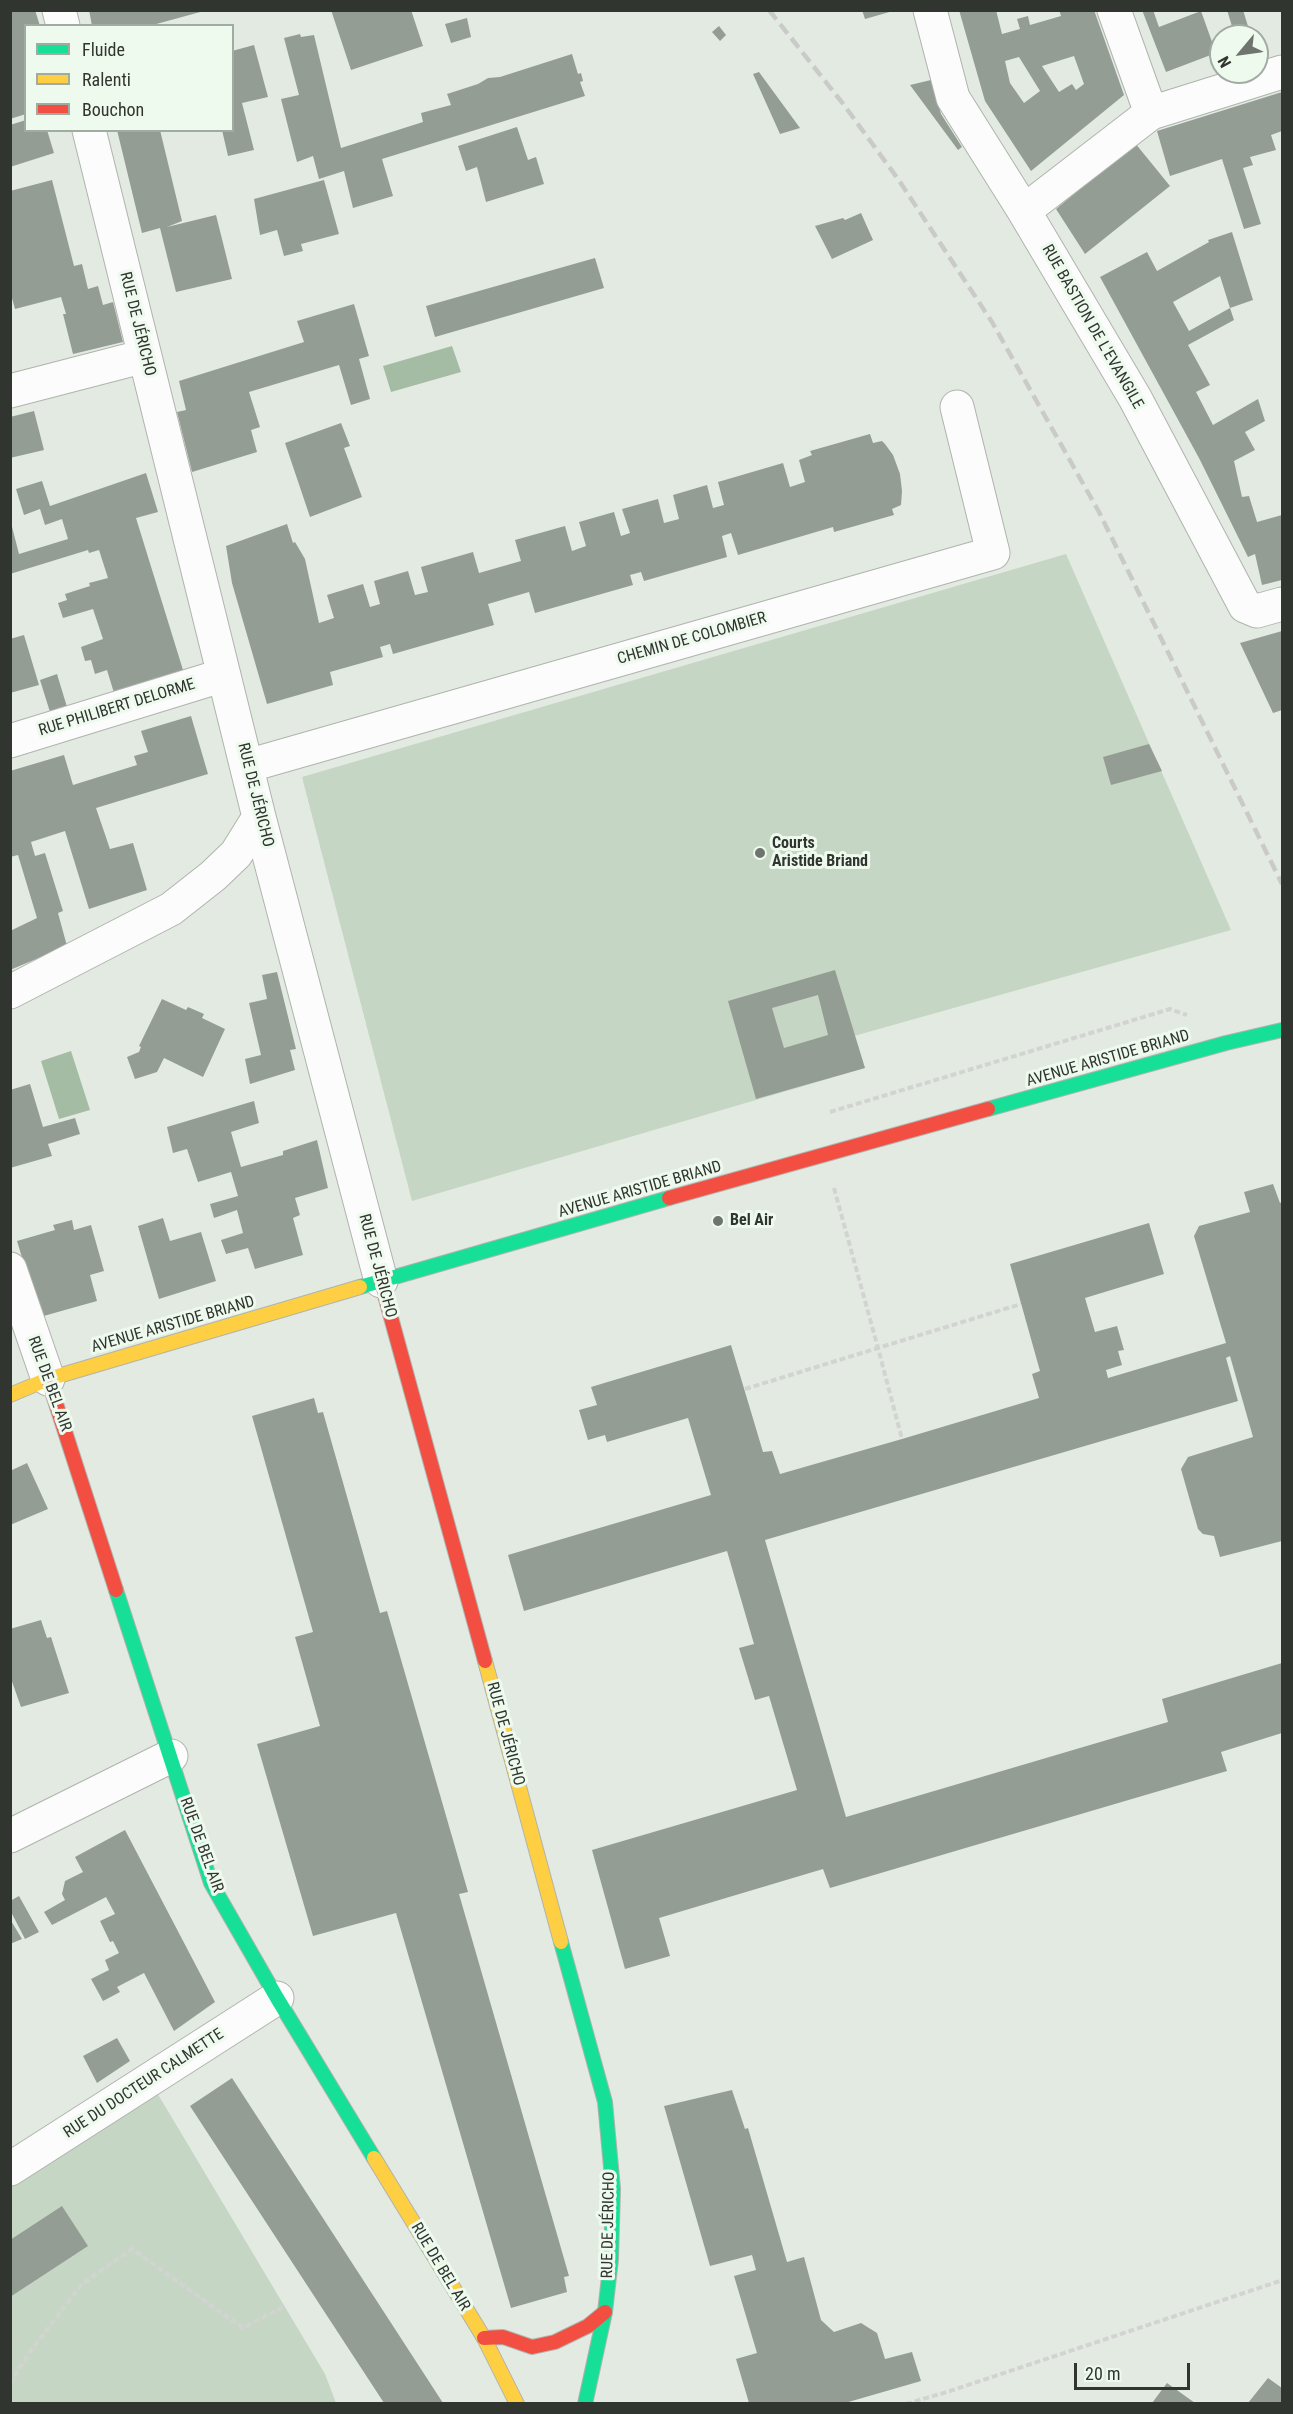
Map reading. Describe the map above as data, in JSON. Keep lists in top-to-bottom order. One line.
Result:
{"streets":{"street":["RUE DE JÉRICHO","RUE BASTION DE L'EVANGILE","CHEMIN DE COLOMBIER","RUE PHILIBERT DELORME","AVENUE ARISTIDE BRIAND","RUE DE BEL AIR","RUE DU DOCTEUR CALMETTE"]},"crossings":[["RUE DE JÉRICHO","CHEMIN DE COLOMBIER"],["RUE DE JÉRICHO","RUE PHILIBERT DELORME"],["RUE DE JÉRICHO","AVENUE ARISTIDE BRIAND"],["AVENUE ARISTIDE BRIAND","RUE DE BEL AIR"],["RUE DE BEL AIR","RUE DU DOCTEUR CALMETTE"]],"places":["Courts Aristide Briand","Bel Air"],"legend":["Fluide","Ralenti","Bouchon"],"scale_bar":"20 m","north":"bottom left"}
